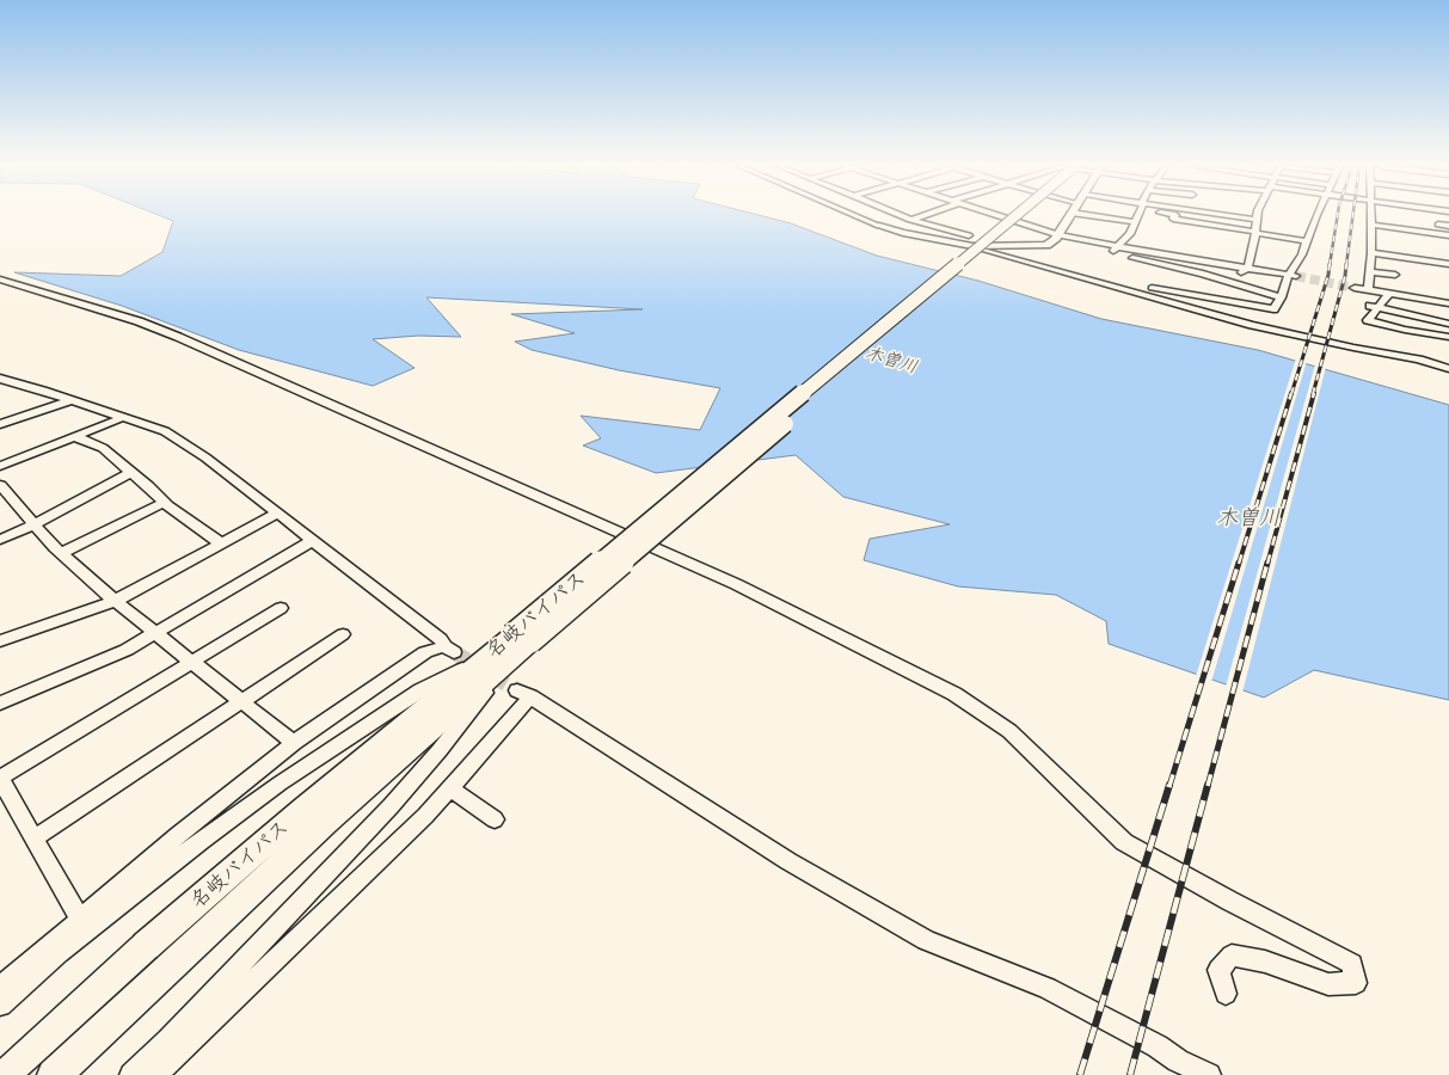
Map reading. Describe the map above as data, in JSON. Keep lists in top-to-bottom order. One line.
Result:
{"streets":{"highway":["名岐バイパス"]},"water":["木曽川"]}
